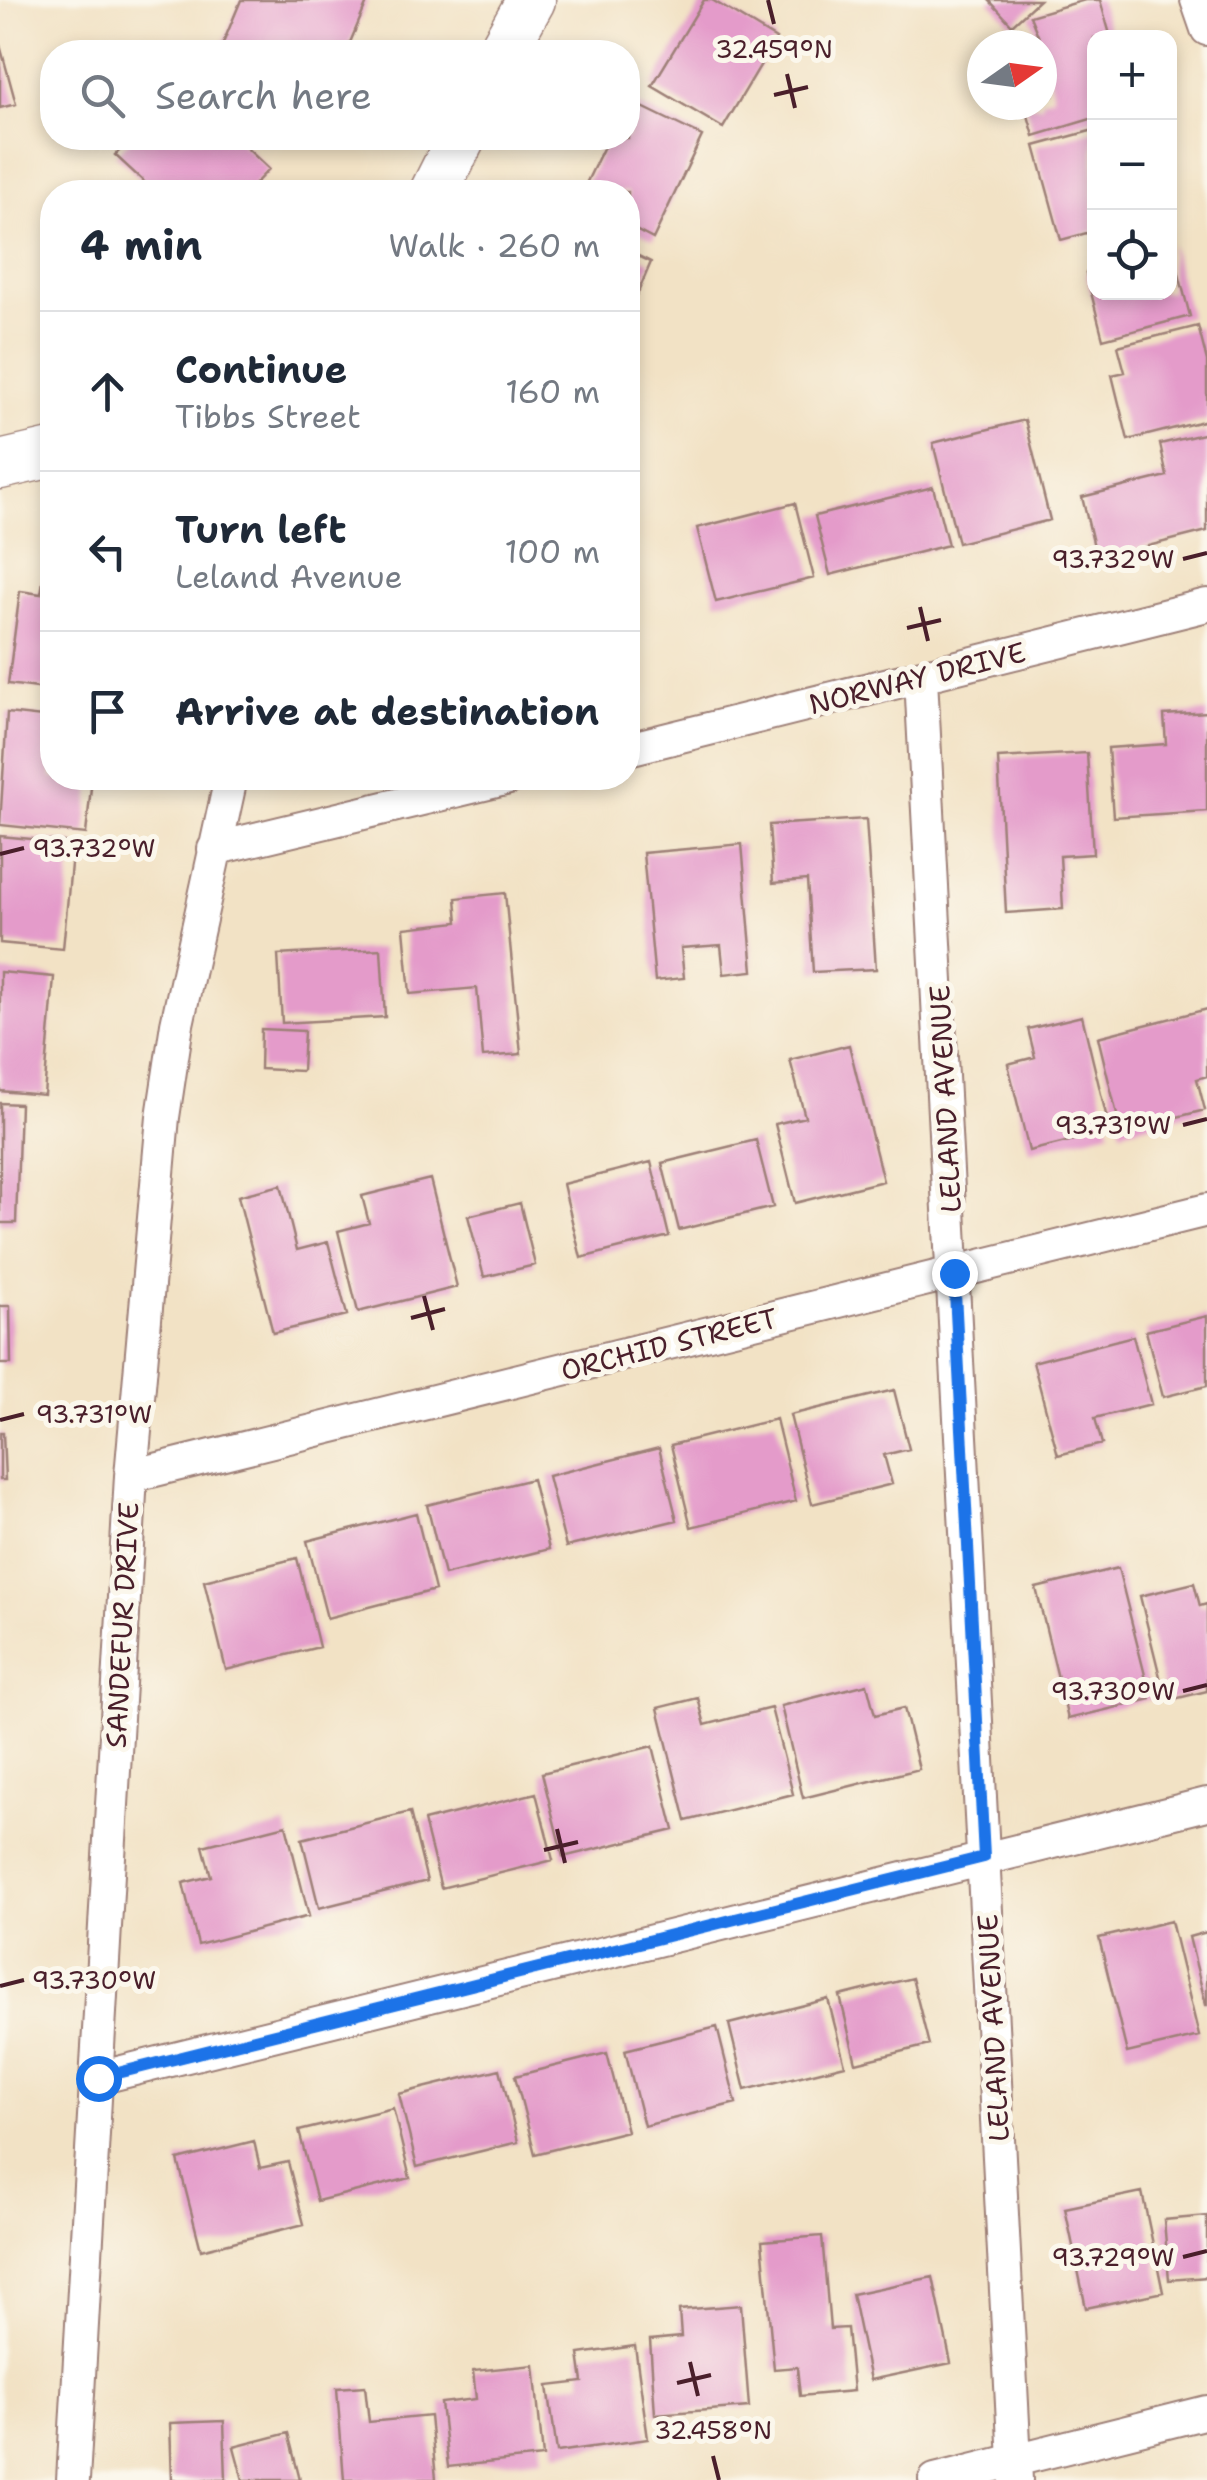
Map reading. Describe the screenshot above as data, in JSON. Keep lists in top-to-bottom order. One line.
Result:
{"streets":{"street":["NORWAY DRIVE","LELAND AVENUE","ORCHID STREET","SANDEFUR DRIVE"]},"crossings":[["NORWAY DRIVE","LELAND AVENUE"],["LELAND AVENUE","ORCHID STREET"],["ORCHID STREET","SANDEFUR DRIVE"]],"north":"right","page":{"map_buttons":["+","−"],"search":"Search here","heading":["4 min","Walk · 260 m"],"list":[["Continue","Tibbs Street","160 m"],["Turn left","Leland Avenue","100 m"],"Arrive at destination"]},"coordinates":["32.459°N","93.732°W","93.731°W","93.730°W","93.729°W","32.458°N"]}
